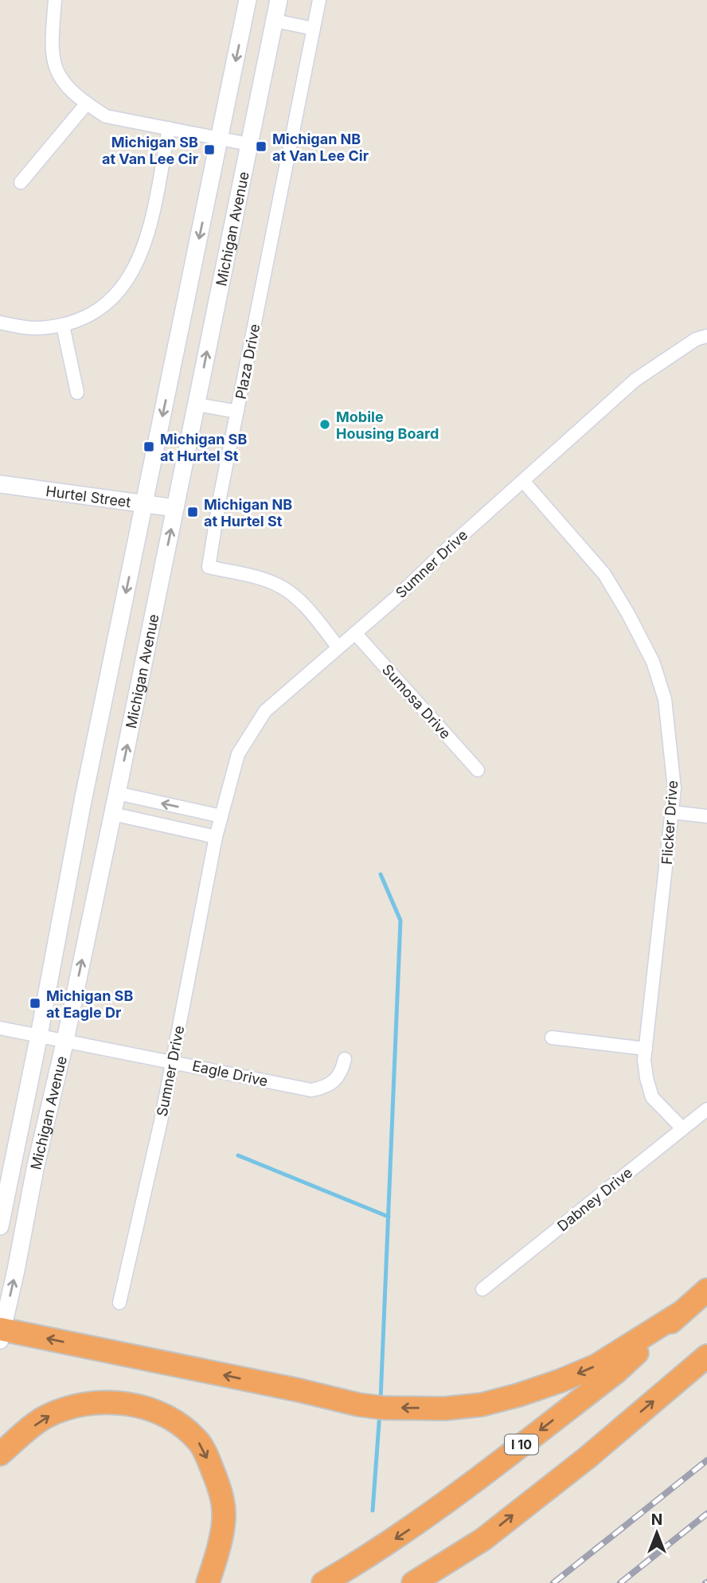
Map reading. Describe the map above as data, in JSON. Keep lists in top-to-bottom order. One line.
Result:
{"streets":{"highway":["I 10"],"main road":["Michigan Avenue","Hurtel Street"],"street":["Plaza Drive","Sumner Drive","Sumosa Drive","Flicker Drive","Eagle Drive","Dabney Drive"]},"crossings":[["Michigan Avenue","Hurtel Street"],["Michigan Avenue","Eagle Drive"],["Plaza Drive","Sumner Drive"],["Sumner Drive","Sumosa Drive"],["Sumner Drive","Flicker Drive"],["Sumner Drive","Eagle Drive"],["Flicker Drive","Dabney Drive"]],"places":{"transit":["Michigan NB at Van Lee Cir","Michigan SB at Van Lee Cir","Michigan SB at Hurtel St","Michigan NB at Hurtel St","Michigan SB at Eagle Dr"],"other":["Mobile Housing Board"]},"north":"top"}
